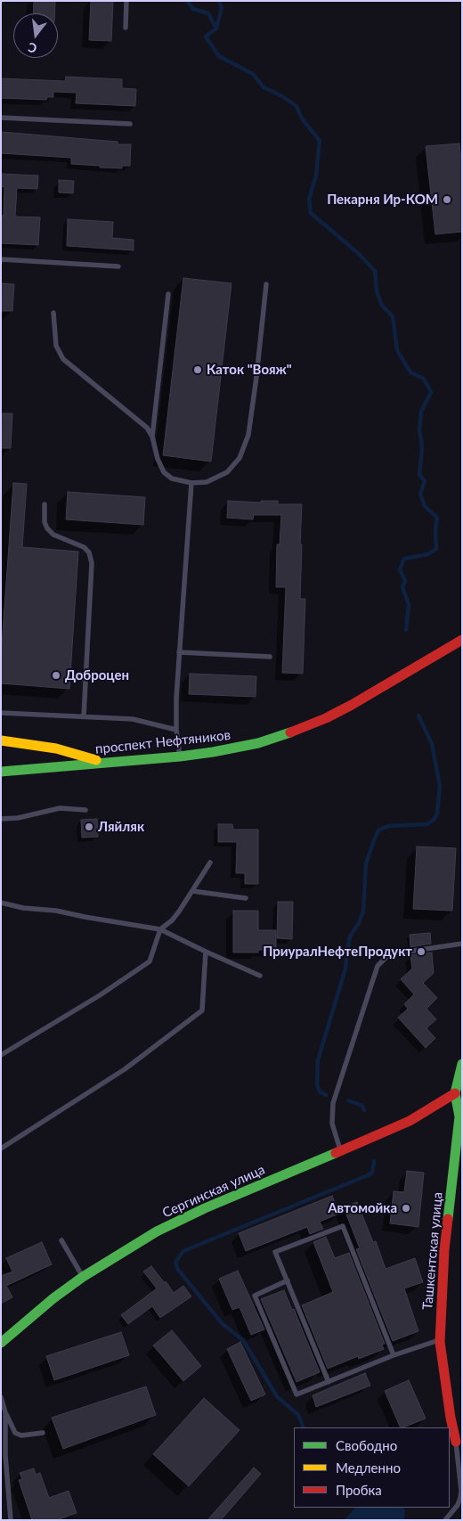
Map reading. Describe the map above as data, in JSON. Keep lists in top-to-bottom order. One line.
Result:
{"streets":{"main road":["проспект Нефтяников","Сергинская улица","Ташкентская улица"]},"crossings":[["Сергинская улица","Ташкентская улица"]],"places":["Пекарня Ир-КОМ","Каток \"Вояж\"","Доброцен","Ляйляк","ПриуралНефтеПродукт","Автомойка"],"legend":["Свободно","Медленно","Пробка"],"north":"bottom"}
